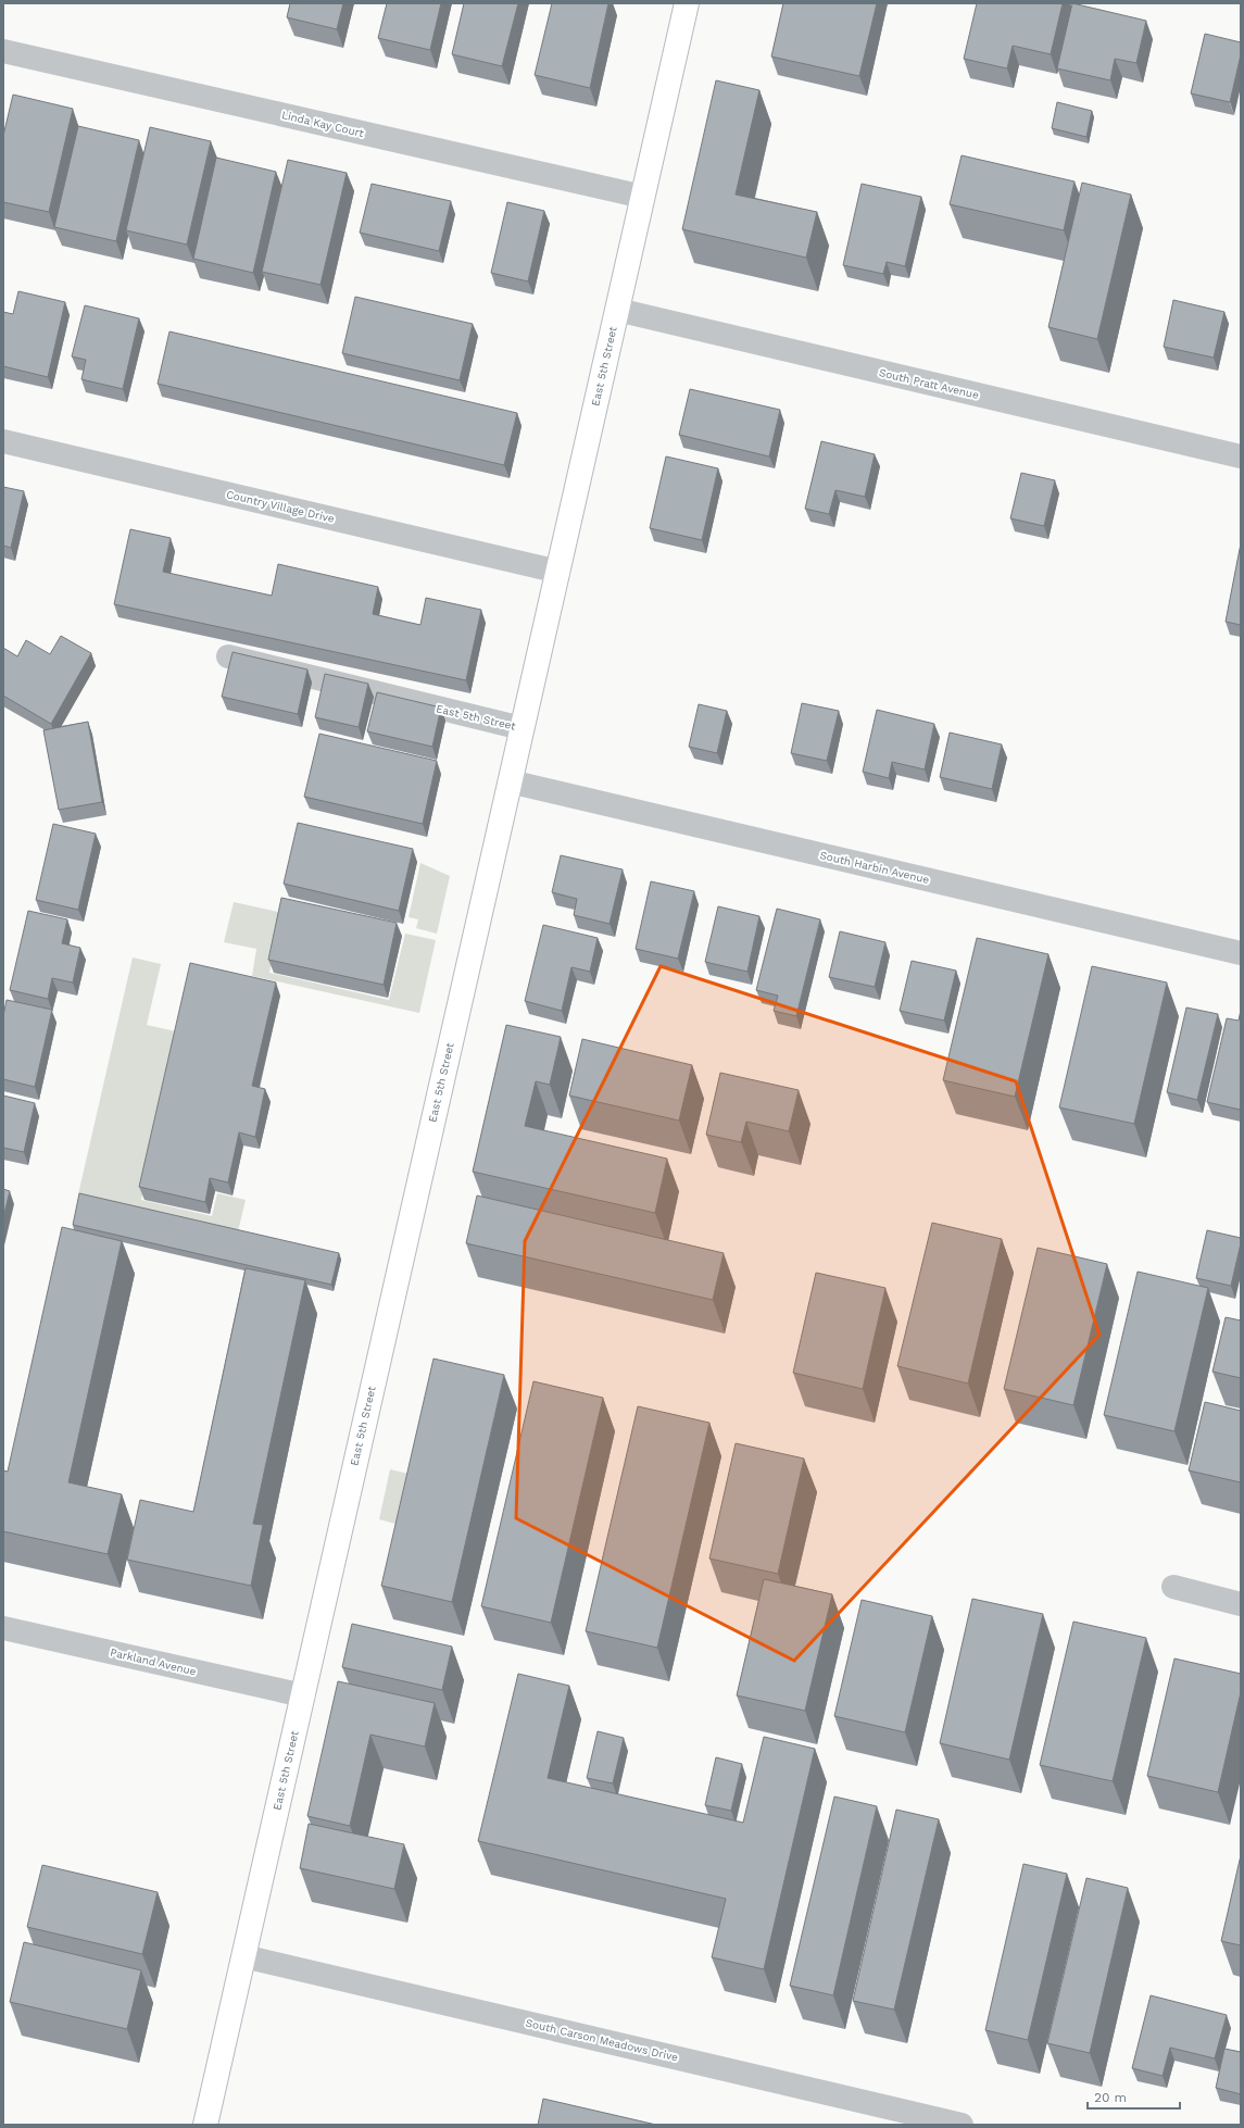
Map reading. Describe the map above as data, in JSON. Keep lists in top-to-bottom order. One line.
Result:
{"streets":{"main road":["East 5th Street"],"street":["Linda Kay Court","South Pratt Avenue","Country Village Drive","South Harbin Avenue","Parkland Avenue","South Carson Meadows Drive"]},"crossings":[["Linda Kay Court","East 5th Street"],["East 5th Street","South Pratt Avenue"],["East 5th Street","Country Village Drive"],["East 5th Street","South Harbin Avenue"],["East 5th Street","Parkland Avenue"],["East 5th Street","South Carson Meadows Drive"]],"scale_bar":"20 m"}
